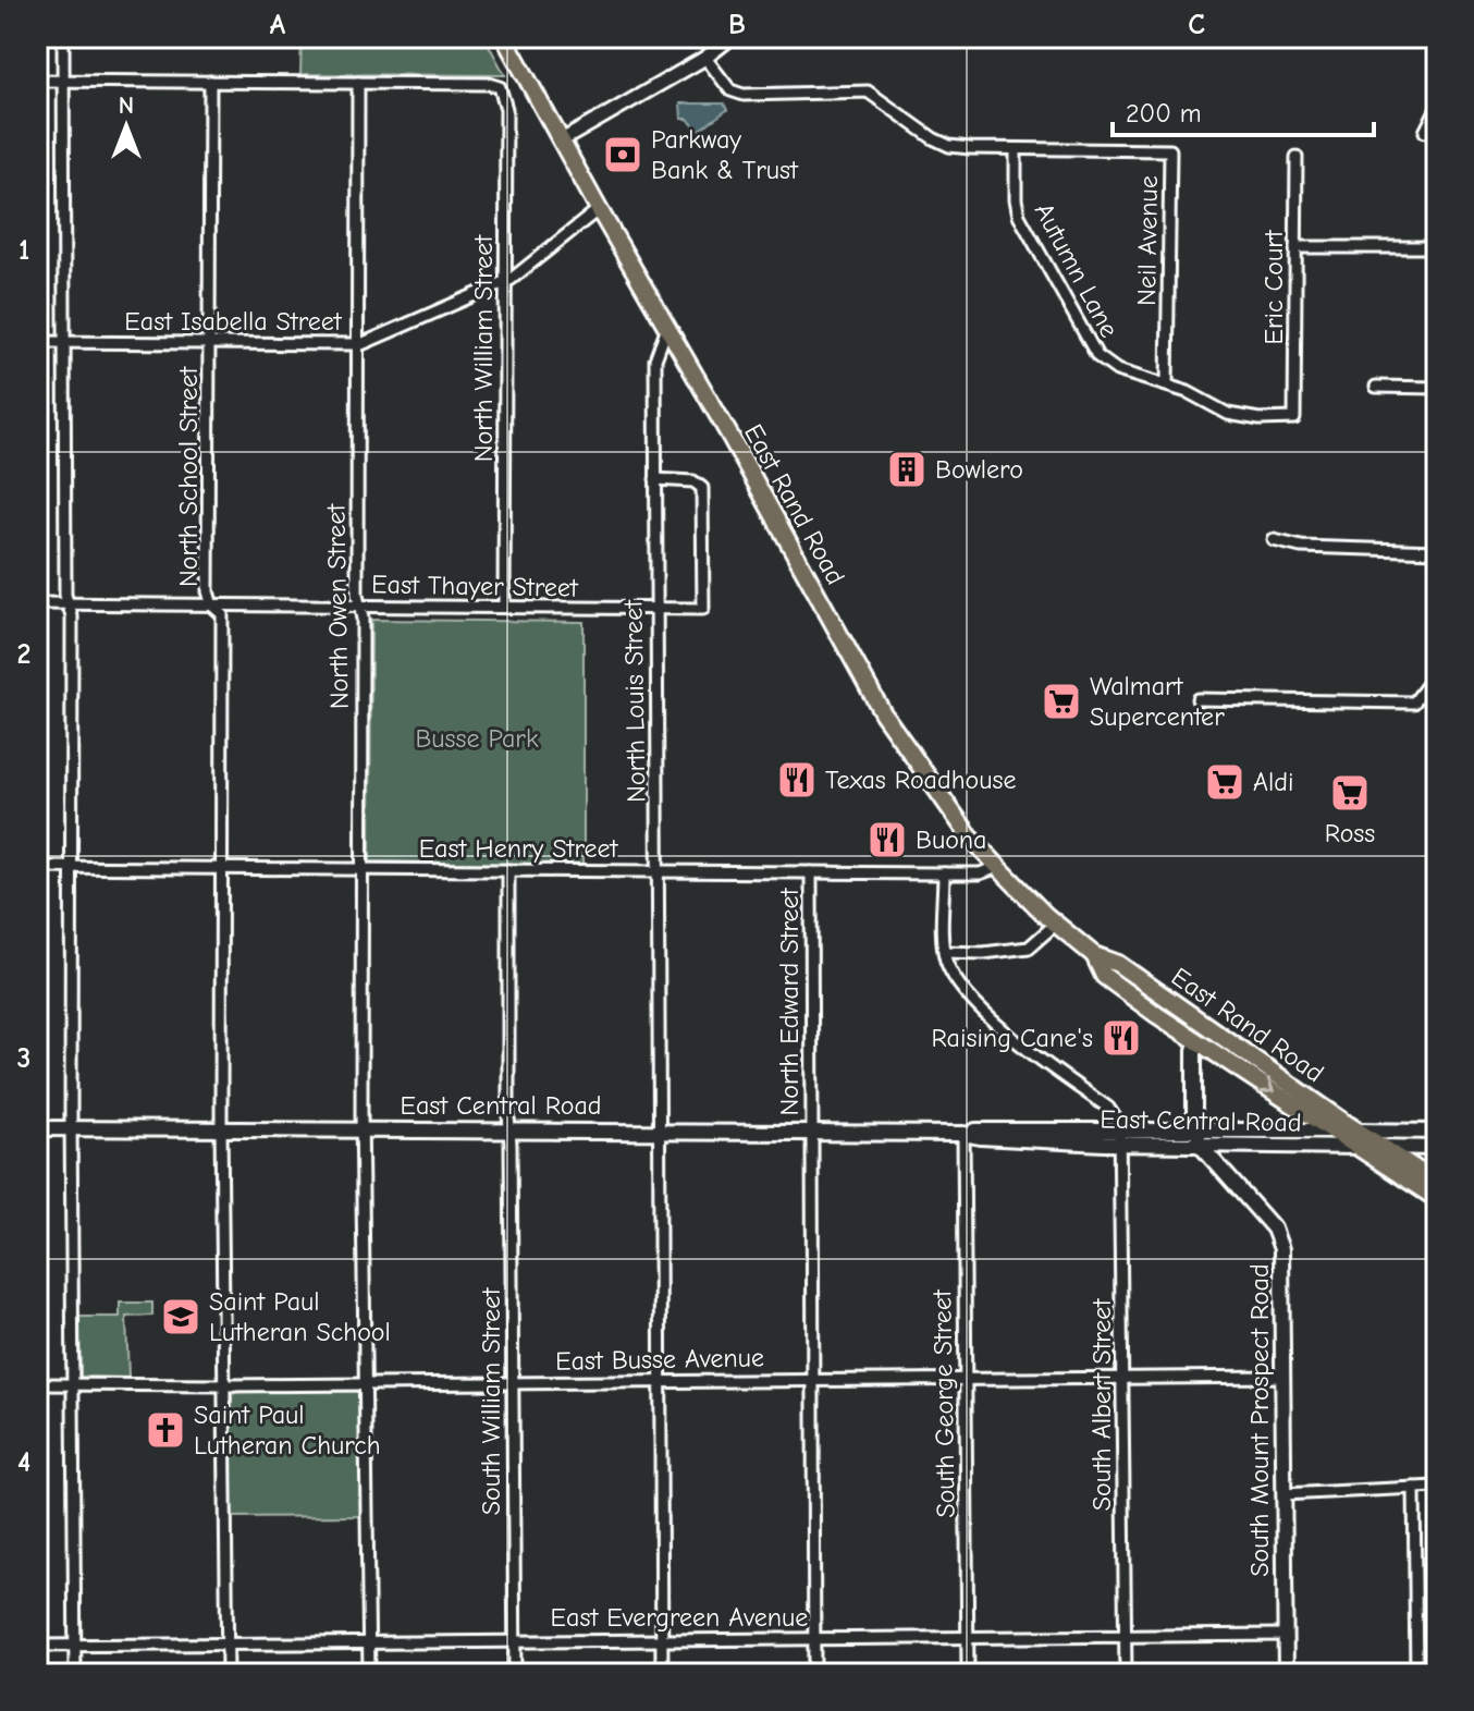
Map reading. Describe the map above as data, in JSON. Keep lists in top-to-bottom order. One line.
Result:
{"streets":{"main road":["East Rand Road","East Central Road","South Mount Prospect Road"],"street":["Neil Avenue","Autumn Lane","Eric Court","East Isabella Street","North William Street","North School Street","East Thayer Street","North Owen Street","North Louis Street","East Henry Street","North Edward Street","East Busse Avenue","South William Street","South George Street","South Albert Street","East Evergreen Avenue"]},"crossings":[["Neil Avenue","Autumn Lane"],["Autumn Lane","Eric Court"],["East Isabella Street","North William Street"],["East Isabella Street","North School Street"],["East Isabella Street","East Rand Road"],["East Isabella Street","North Owen Street"],["North William Street","East Thayer Street"],["North William Street","North Owen Street"],["North School Street","East Thayer Street"],["North School Street","East Henry Street"],["North School Street","East Central Road"],["North School Street","East Busse Avenue"],["North School Street","East Evergreen Avenue"],["East Rand Road","North Louis Street"],["East Rand Road","East Henry Street"],["East Rand Road","East Central Road"],["East Rand Road","South Mount Prospect Road"],["East Thayer Street","North Owen Street"],["East Thayer Street","North Louis Street"],["North Owen Street","East Henry Street"],["North Owen Street","East Central Road"],["North Owen Street","East Busse Avenue"],["North Owen Street","East Evergreen Avenue"],["North Louis Street","East Henry Street"],["North Louis Street","East Central Road"],["North Louis Street","East Busse Avenue"],["North Louis Street","East Evergreen Avenue"],["East Henry Street","North Edward Street"],["North Edward Street","East Central Road"],["North Edward Street","East Busse Avenue"],["North Edward Street","East Evergreen Avenue"],["East Central Road","South William Street"],["East Central Road","South George Street"],["East Central Road","South Albert Street"],["East Central Road","South Mount Prospect Road"],["East Busse Avenue","South William Street"],["East Busse Avenue","South George Street"],["East Busse Avenue","South Albert Street"],["East Busse Avenue","South Mount Prospect Road"],["South William Street","East Evergreen Avenue"],["South George Street","East Evergreen Avenue"],["South Albert Street","East Evergreen Avenue"],["South Mount Prospect Road","East Evergreen Avenue"]],"parks":["Busse Park"],"places":{"bank":["Parkway Bank & Trust"],"building":["Bowlero"],"supermarket":["Walmart Supercenter","Aldi","Ross"],"restaurant":["Texas Roadhouse","Buona","Raising Cane's"],"school or university":["Saint Paul Lutheran School"],"church":["Saint Paul Lutheran Church"]},"scale_bar":"200 m","north":"top","grid":{"columns":["A","B","C"],"rows":["1","2","3","4"]}}
